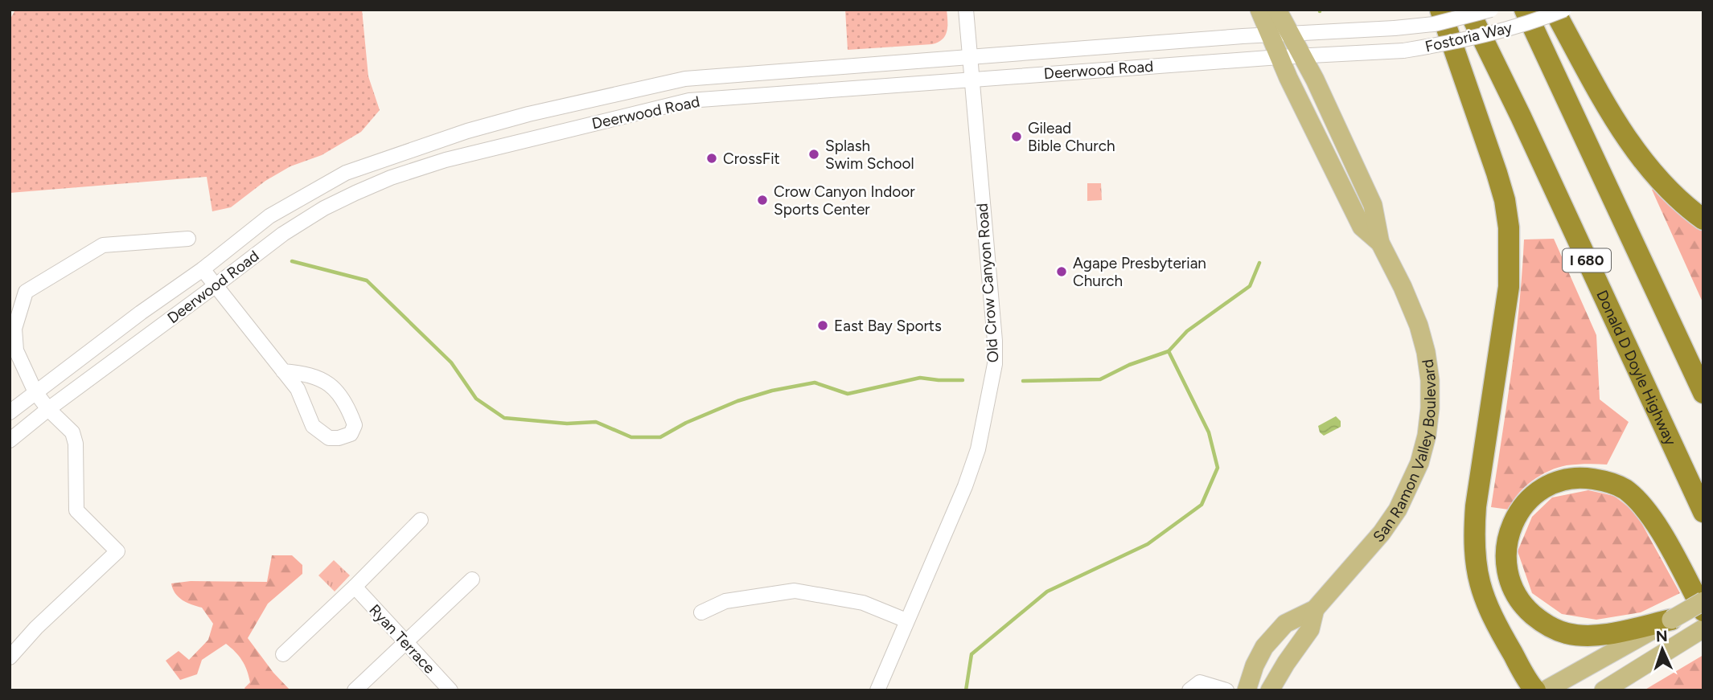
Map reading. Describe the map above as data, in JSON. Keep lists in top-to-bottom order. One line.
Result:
{"streets":{"highway":["I 680","Donald D Doyle Highway"],"main road":["San Ramon Valley Boulevard"],"street":["Fostoria Way","Deerwood Road","Old Crow Canyon Road","Ryan Terrace"]},"crossings":[["Fostoria Way","Deerwood Road"],["Deerwood Road","Old Crow Canyon Road"],["Deerwood Road","San Ramon Valley Boulevard"]],"places":["Gilead Bible Church","Splash Swim School","CrossFit","Crow Canyon Indoor Sports Center","Agape Presbyterian Church","East Bay Sports"],"north":"top"}
